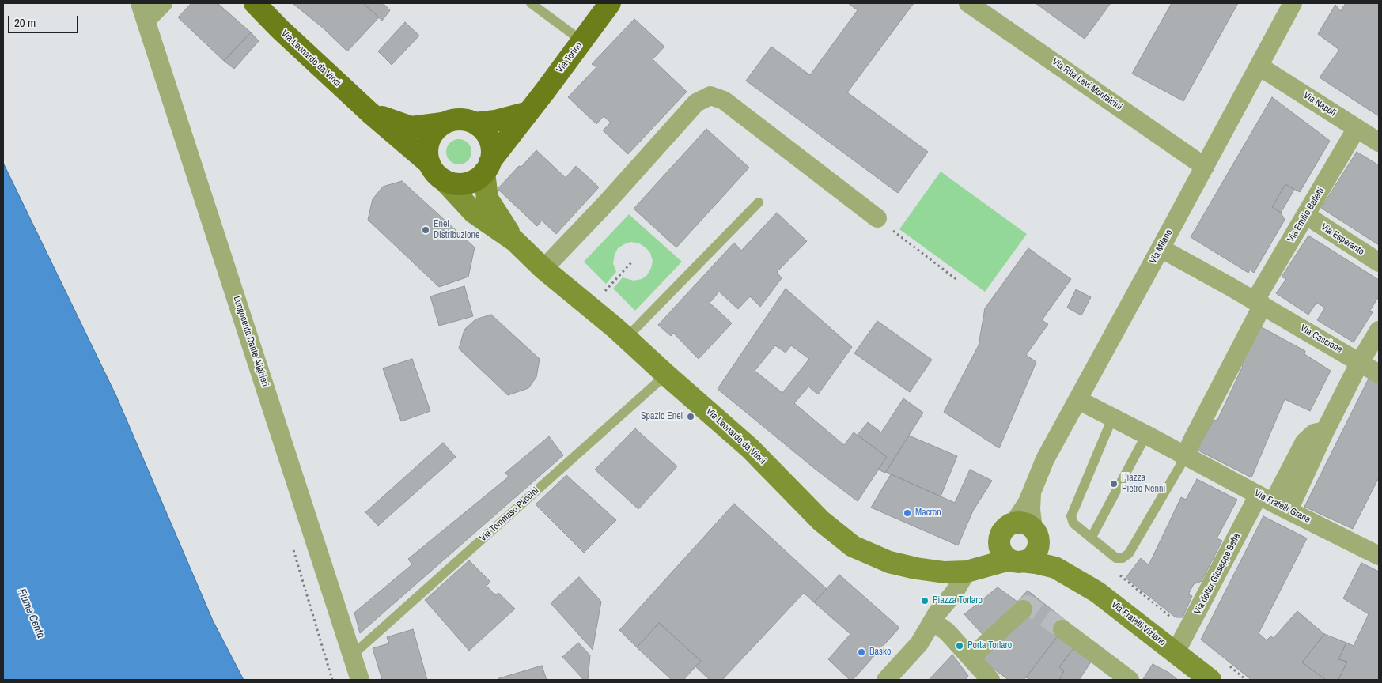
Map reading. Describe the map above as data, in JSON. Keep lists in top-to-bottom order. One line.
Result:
{"streets":{"main road":["Via Torino","Via Leonardo da Vinci","Via Fratelli Viziano"],"street":["Via Rita Levi Montalcini","Via Napoli","Via Emilio Balletti","Via Esperanto","Via Milano","Via Cascione","Lungocenta Dante Alighieri","Via Fratelli Grana","Via dottor Giuseppe Beffa"],"lane":["Via Tommaso Paccini"]},"crossings":[["Via Torino","Via Leonardo da Vinci"],["Via Leonardo da Vinci","Via Tommaso Paccini"],["Via Rita Levi Montalcini","Via Milano"],["Via Napoli","Via Emilio Balletti"],["Via Napoli","Via Milano"],["Via Emilio Balletti","Via Esperanto"],["Via Emilio Balletti","Via Cascione"],["Via Milano","Via Fratelli Viziano"],["Via Cascione","Via dottor Giuseppe Beffa"],["Lungocenta Dante Alighieri","Via Tommaso Paccini"],["Via Fratelli Grana","Via dottor Giuseppe Beffa"],["Via dottor Giuseppe Beffa","Via Fratelli Viziano"]],"water":["Fiume Centa"],"places":["Enel Distribuzione","Spazio Enel","Piazza Pietro Nenni","Macron","Piazza Torlaro","Porta Torlaro","Basko"],"scale_bar":"20 m"}
